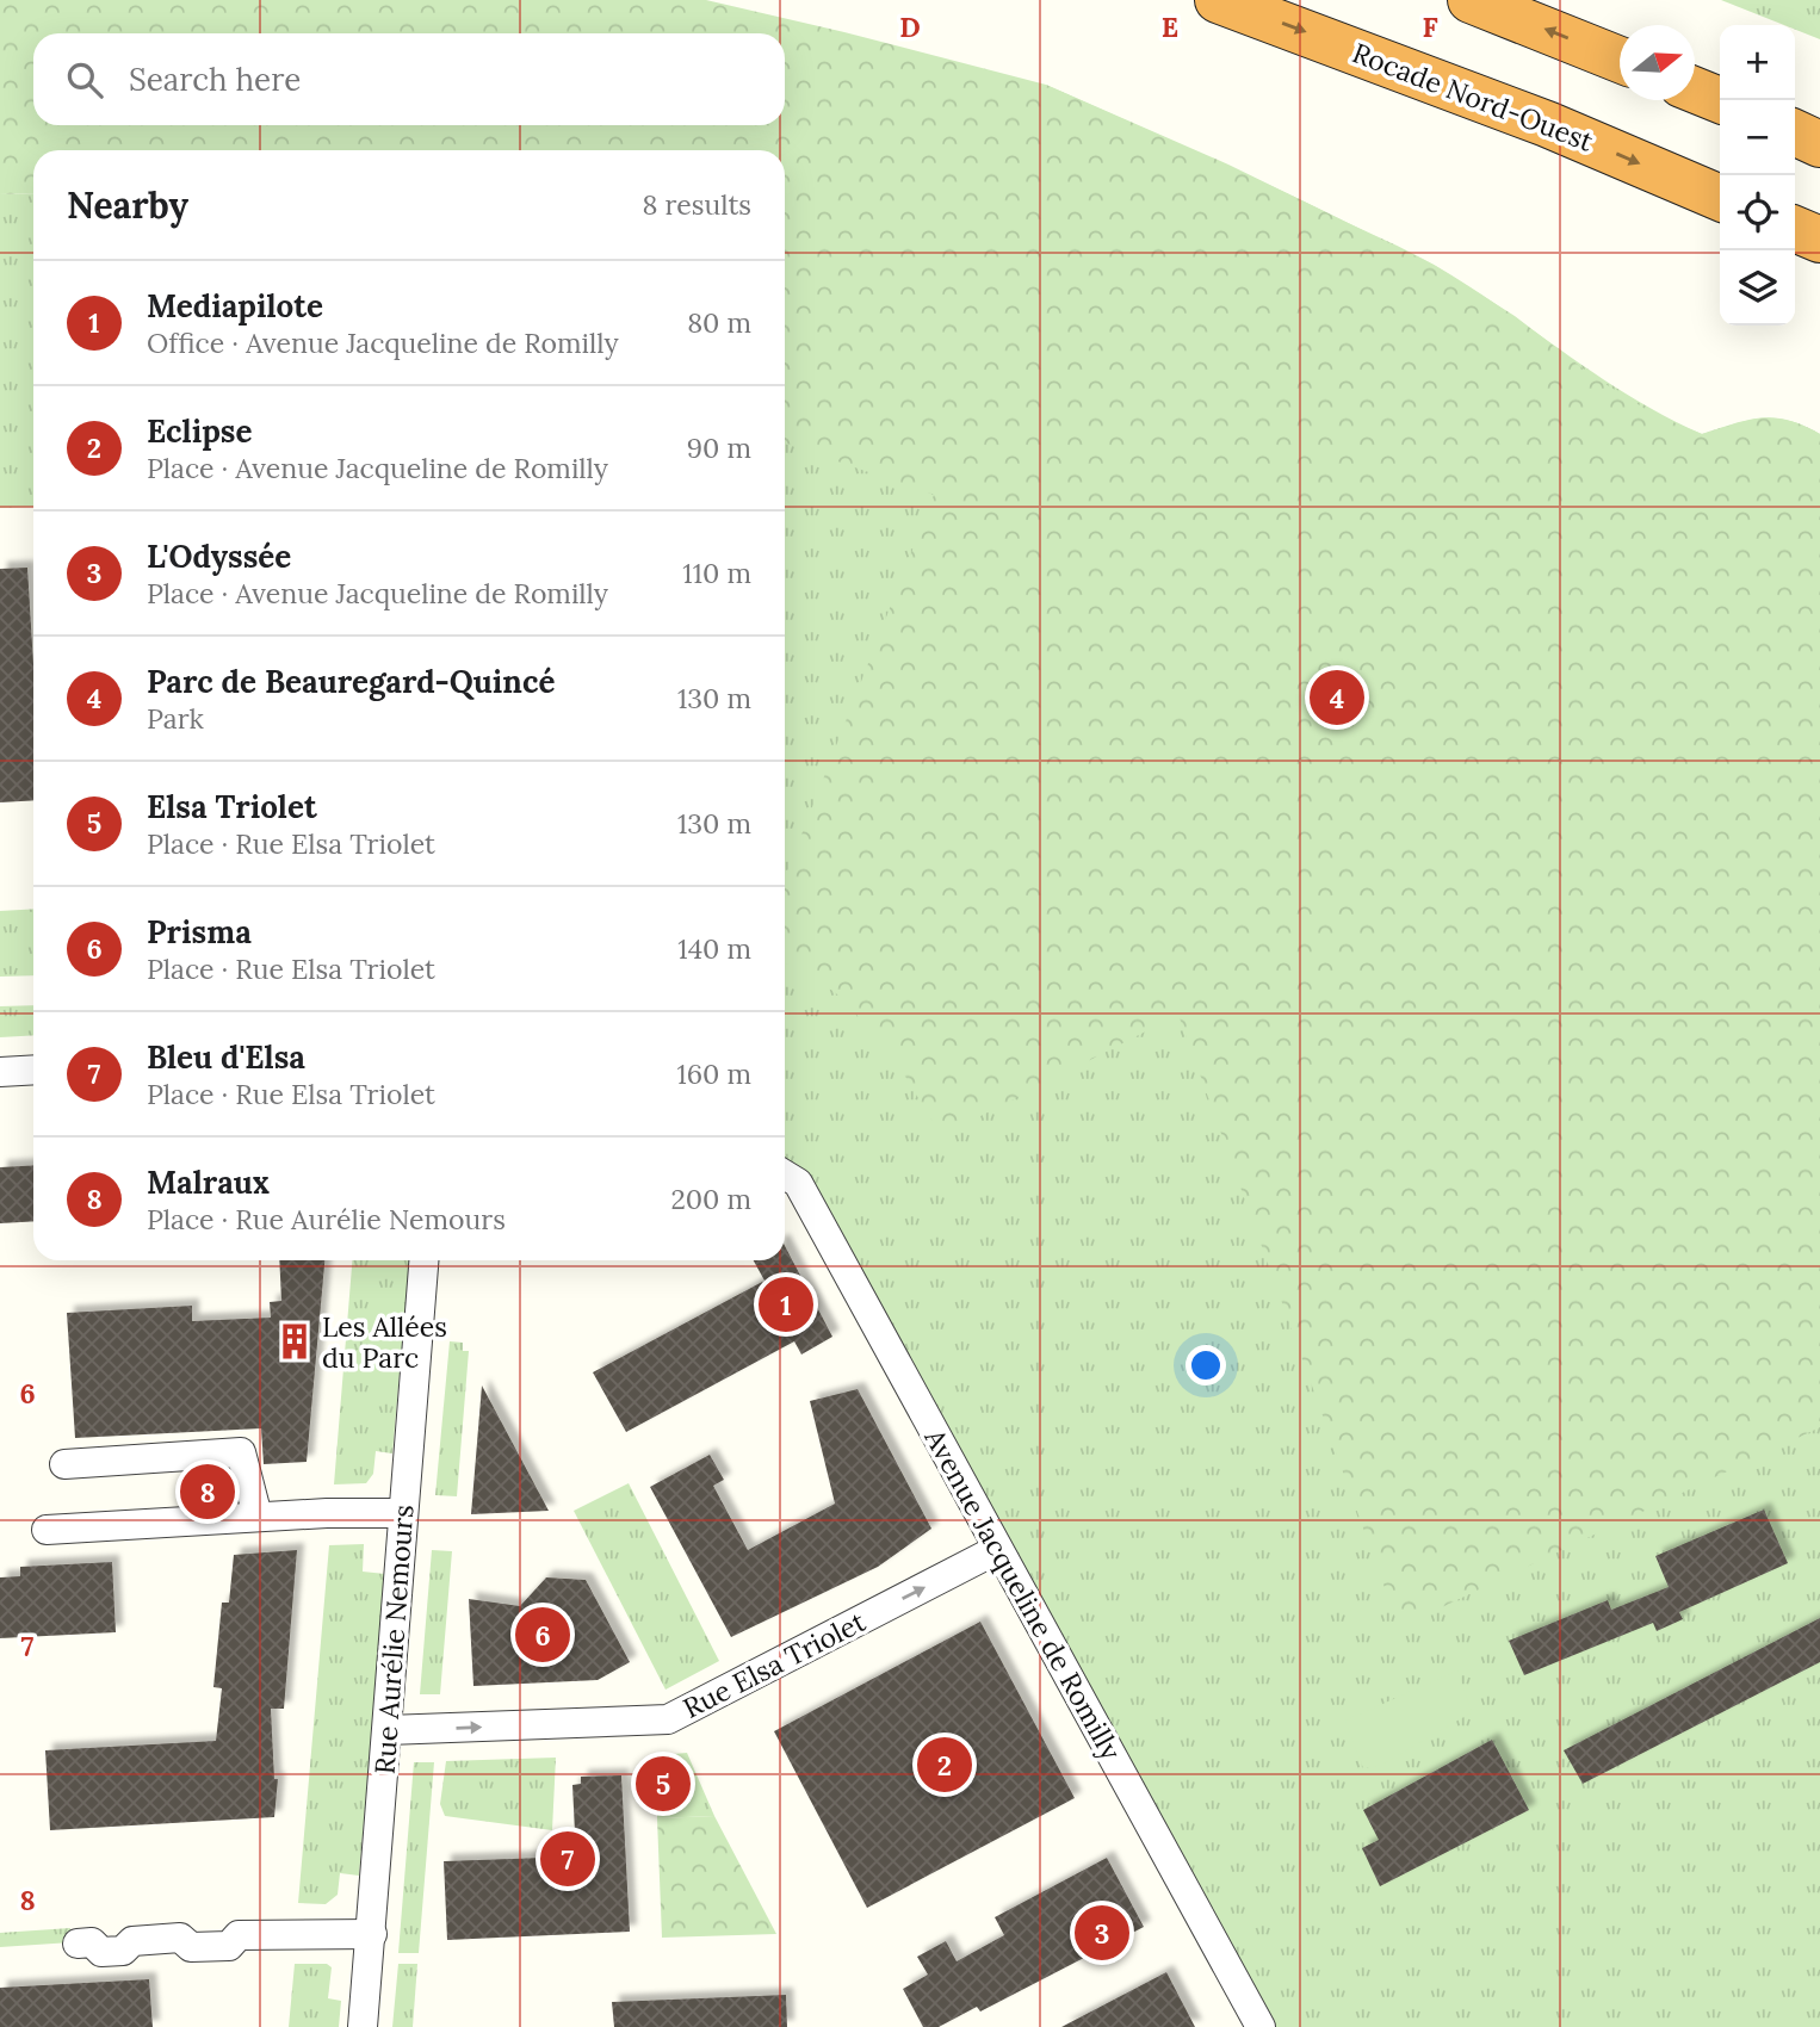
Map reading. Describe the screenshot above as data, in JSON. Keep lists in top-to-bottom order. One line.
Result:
{"streets":{"highway":["Rocade Nord-Ouest"],"street":["Avenue Jacqueline de Romilly","Rue Aurélie Nemours","Rue Elsa Triolet"]},"crossings":[["Avenue Jacqueline de Romilly","Rue Elsa Triolet"],["Rue Aurélie Nemours","Rue Elsa Triolet"]],"one_way":["Rue Elsa Triolet"],"places":{"building":["Les Allées du Parc"]},"north":"right","page":{"map_buttons":["+","−"],"search":"Search here","heading":["Nearby","8 results"],"list":[{"mark":"1","name":"Mediapilote","note":"Office · Avenue Jacqueline de Romilly","value":"80 m"},{"mark":"2","name":"Eclipse","note":"Place · Avenue Jacqueline de Romilly","value":"90 m"},{"mark":"3","name":"L'Odyssée","note":"Place · Avenue Jacqueline de Romilly","value":"110 m"},{"mark":"4","name":"Parc de Beauregard-Quincé","note":"Park","value":"130 m"},{"mark":"5","name":"Elsa Triolet","note":"Place · Rue Elsa Triolet","value":"130 m"},{"mark":"6","name":"Prisma","note":"Place · Rue Elsa Triolet","value":"140 m"},{"mark":"7","name":"Bleu d'Elsa","note":"Place · Rue Elsa Triolet","value":"160 m"},{"mark":"8","name":"Malraux","note":"Place · Rue Aurélie Nemours","value":"200 m"}],"pins":["4","1","8","6","2","5","7","3"]},"grid":{"columns":["D","E","F"],"rows":["6","7","8"]}}
